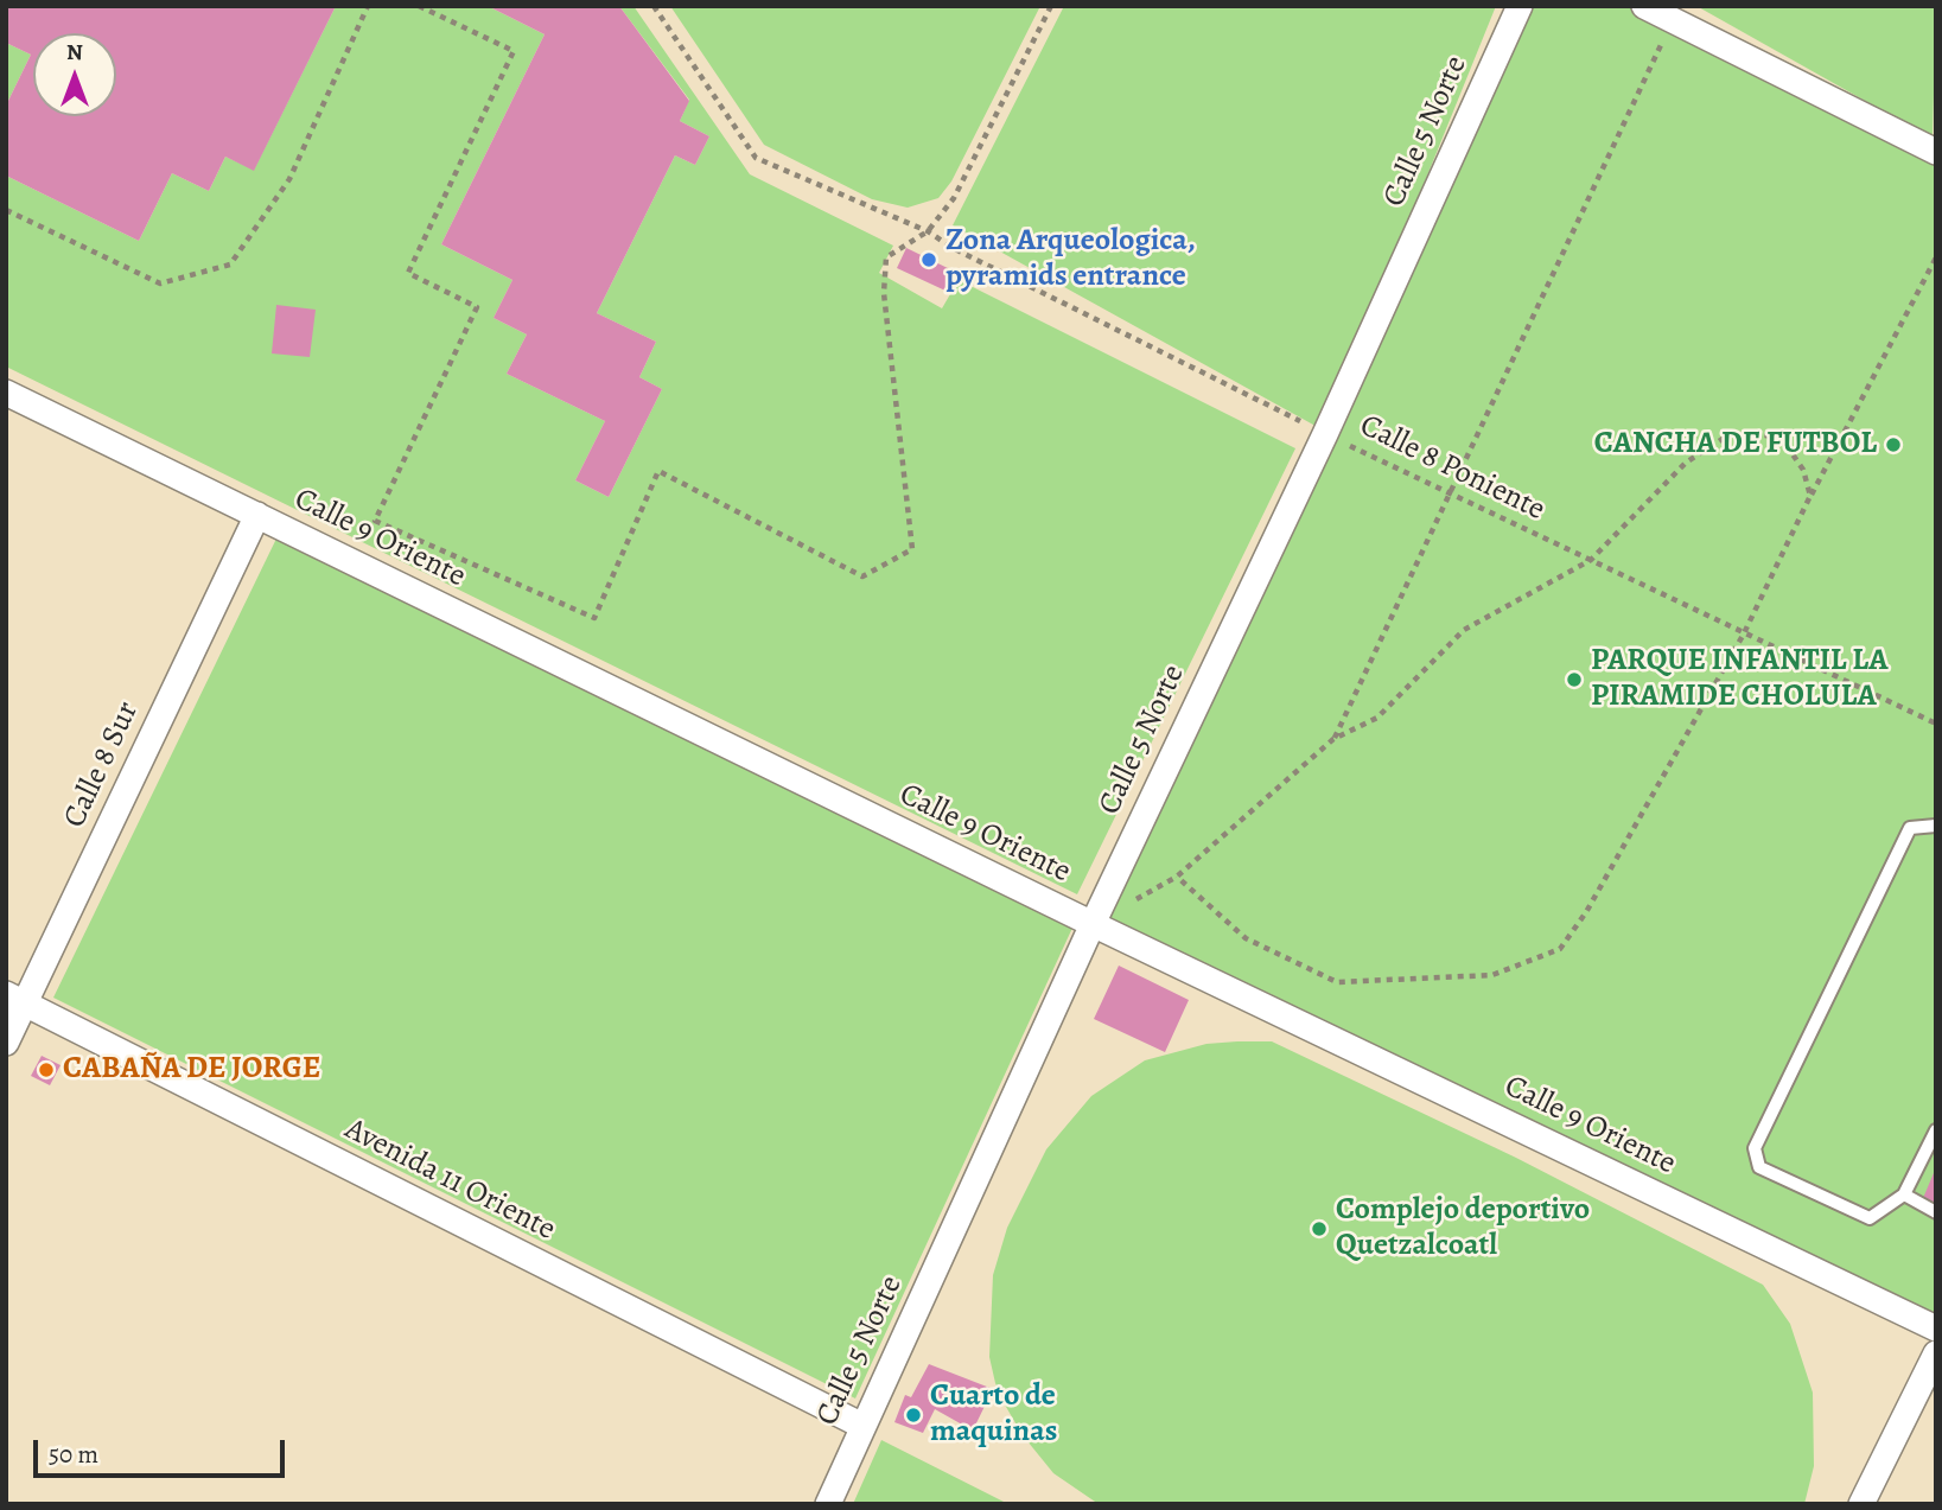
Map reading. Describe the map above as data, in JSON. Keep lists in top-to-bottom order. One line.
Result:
{"streets":{"street":["Calle 5 Norte","Calle 9 Oriente","Calle 8 Sur","Avenida 11 Oriente"],"path":["Calle 8 Poniente"]},"crossings":[["Calle 5 Norte","Calle 8 Poniente"],["Calle 5 Norte","Calle 9 Oriente"],["Calle 5 Norte","Avenida 11 Oriente"],["Calle 9 Oriente","Calle 8 Sur"],["Calle 8 Sur","Avenida 11 Oriente"]],"places":["Zona Arqueologica, pyramids entrance","CANCHA DE FUTBOL","PARQUE INFANTIL LA PIRAMIDE CHOLULA","CABAÑA DE JORGE","Complejo deportivo Quetzalcoatl","Cuarto de maquinas"],"scale_bar":"50 m","north":"top"}
